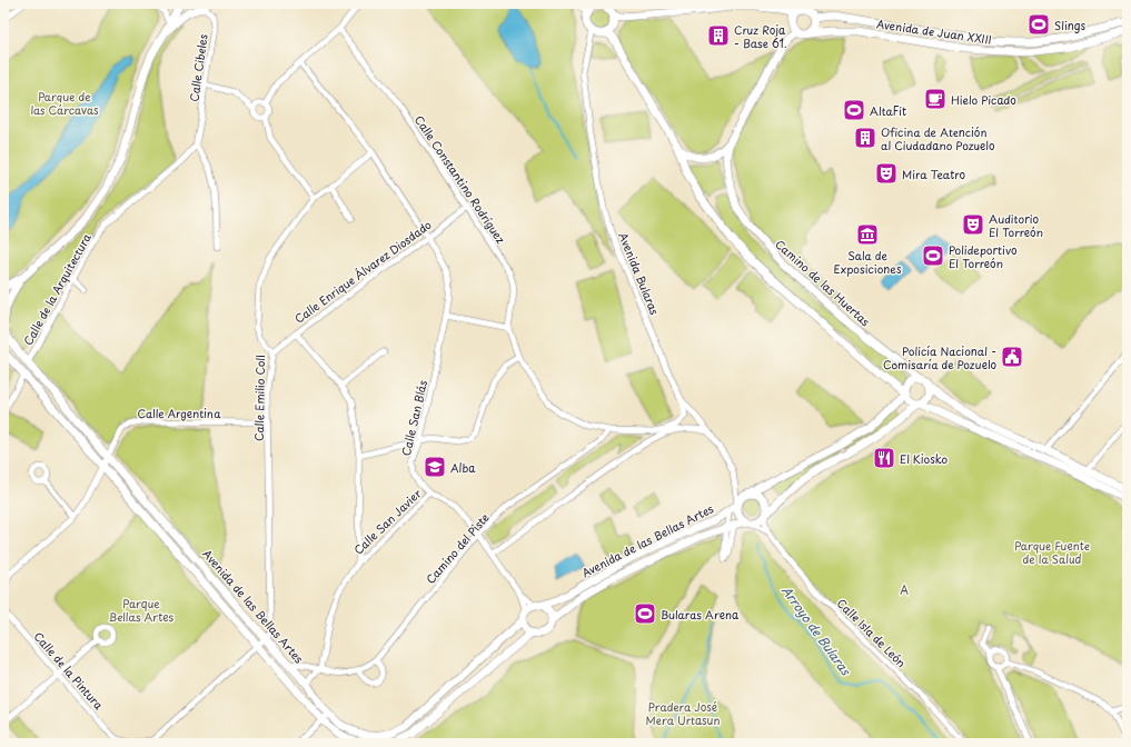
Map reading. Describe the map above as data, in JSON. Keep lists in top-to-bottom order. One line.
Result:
{"streets":{"main road":["Avenida de Juan XXIII","Camino de las Huertas","Avenida de las Bellas Artes"],"street":["Calle Cibeles","Calle Constantino Rodríguez","Calle Enrique Álvarez Diosdado","Avenida Bularas","Calle de la Arquitectura","Calle Emilio Coll","Calle Argentina","Calle San Blás","Calle San Javier","Camino del Piste","Calle Isla de León","Calle de la Pintura"]},"crossings":[["Calle Cibeles","Calle de la Arquitectura"],["Calle Constantino Rodríguez","Calle Enrique Álvarez Diosdado"],["Calle Constantino Rodríguez","Camino del Piste"],["Calle Enrique Álvarez Diosdado","Calle Emilio Coll"],["Calle Enrique Álvarez Diosdado","Calle San Blás"],["Avenida Bularas","Avenida de las Bellas Artes"],["Avenida Bularas","Calle Isla de León"],["Calle de la Arquitectura","Avenida de las Bellas Artes"],["Calle Emilio Coll","Calle Argentina"],["Calle Emilio Coll","Calle San Blás"],["Calle Emilio Coll","Avenida de las Bellas Artes"],["Calle Emilio Coll","Calle de la Pintura"],["Calle Argentina","Avenida de las Bellas Artes"],["Calle San Blás","Calle San Javier"],["Calle San Blás","Avenida de las Bellas Artes"],["Calle San Blás","Camino del Piste"],["Calle San Javier","Camino del Piste"],["Avenida de las Bellas Artes","Camino del Piste"],["Avenida de las Bellas Artes","Calle Isla de León"],["Avenida de las Bellas Artes","Calle de la Pintura"]],"water":["Arroyo de Bularas"],"parks":["Parque de las Cárcavas","Parque Fuente de la Salud","A","Parque Bellas Artes","Pradera José Mera Urtasun"],"places":{"sports":["Slings","AltaFit","Polideportivo El Torreón","Bularas Arena"],"building":["Cruz Roja - Base 61.","Oficina de Atención al Ciudadano Pozuelo"],"cafe":["Hielo Picado"],"theatre":["Mira Teatro","Auditorio El Torreón"],"museum":["Sala de Exposiciones"],"public building":["Policía Nacional - Comisaría de Pozuelo"],"restaurant":["El Kiosko"],"school or university":["Alba"]}}
